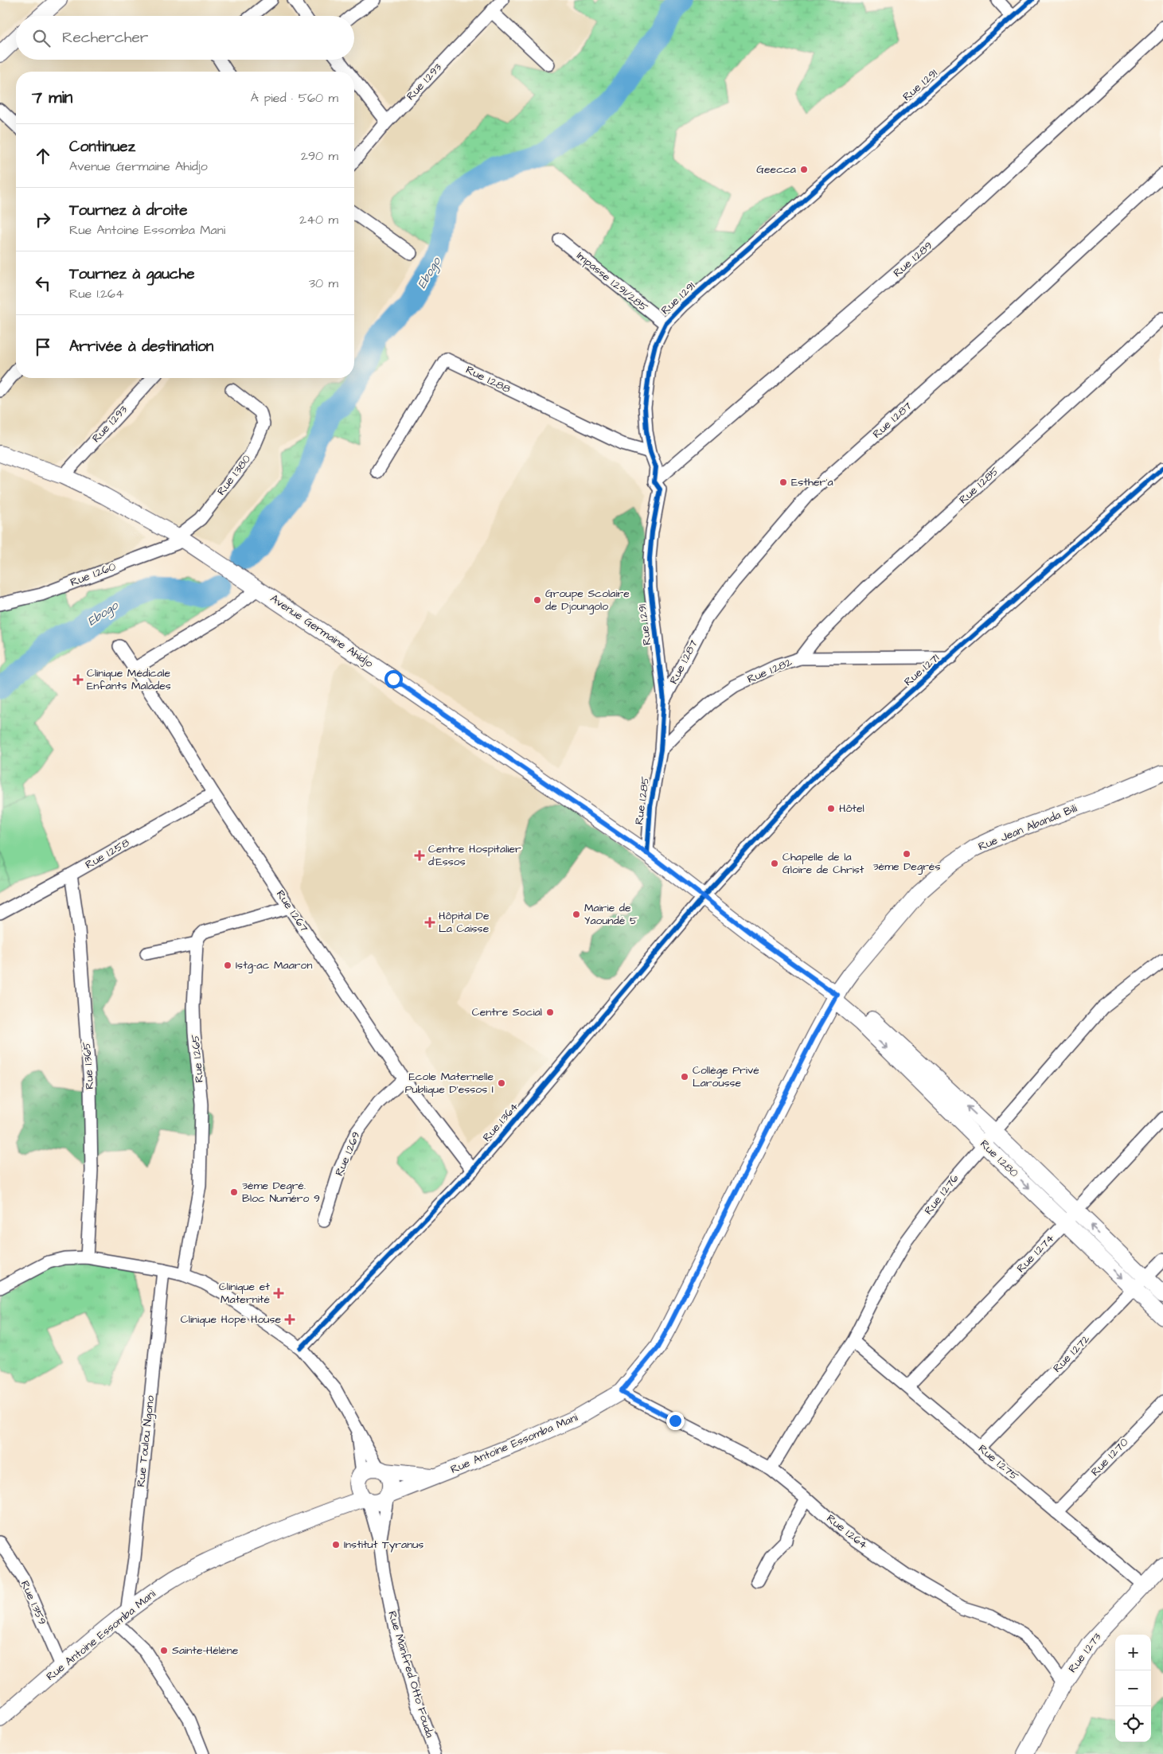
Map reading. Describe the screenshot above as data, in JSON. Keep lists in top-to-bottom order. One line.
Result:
{"streets":{"main road":["Avenue Germaine Ahidjo","Rue Jean Abanda Bili","Rue 1.280","Rue Antoine Essomba Mani","Rue 1.273"],"street":["Rue 1.293","Rue 1.291","Rue 1.289","Impasse 1.291/285","Rue 1.288","Rue 1.287","Rue 1.380","Rue 1.285","Rue 1.260","Rue 1.271","Rue 1.282","Rue 1.258","Rue 1.267","Rue 1.265","Rue 1.365","Rue 1.364","Rue 1.269","Rue 1.276","Rue 1.274","Rue 1.272","Rue Toulou Ngono","Rue 1.270","Rue 1.275","Rue 1.264","Rue 1.359","Rue Manfred Otto Fouda"]},"crossings":[["Rue 1.293","Avenue Germaine Ahidjo"],["Rue 1.291","Rue 1.289"],["Rue 1.291","Impasse 1.291/285"],["Rue 1.291","Rue 1.288"],["Rue 1.291","Rue 1.287"],["Rue 1.291","Rue 1.285"],["Rue 1.291","Rue 1.282"],["Rue 1.380","Rue 1.260"],["Rue 1.380","Avenue Germaine Ahidjo"],["Rue 1.285","Avenue Germaine Ahidjo"],["Rue 1.285","Rue 1.282"],["Rue 1.260","Avenue Germaine Ahidjo"],["Avenue Germaine Ahidjo","Rue 1.271"],["Avenue Germaine Ahidjo","Rue Jean Abanda Bili"],["Avenue Germaine Ahidjo","Rue 1.364"],["Avenue Germaine Ahidjo","Rue 1.280"],["Avenue Germaine Ahidjo","Rue Antoine Essomba Mani"],["Rue 1.271","Rue 1.282"],["Rue 1.271","Rue 1.364"],["Rue Jean Abanda Bili","Rue 1.280"],["Rue Jean Abanda Bili","Rue Antoine Essomba Mani"],["Rue 1.258","Rue 1.267"],["Rue 1.258","Rue 1.365"],["Rue 1.267","Rue 1.364"],["Rue 1.267","Rue 1.269"],["Rue 1.280","Rue 1.276"],["Rue 1.280","Rue 1.274"],["Rue 1.280","Rue 1.272"],["Rue 1.280","Rue Antoine Essomba Mani"],["Rue 1.276","Rue 1.275"],["Rue 1.276","Rue 1.264"],["Rue 1.274","Rue 1.275"],["Rue 1.272","Rue 1.275"],["Rue Toulou Ngono","Rue Antoine Essomba Mani"],["Rue Antoine Essomba Mani","Rue 1.264"],["Rue Antoine Essomba Mani","Rue 1.359"],["Rue Antoine Essomba Mani","Rue Manfred Otto Fouda"],["Rue 1.270","Rue 1.275"],["Rue 1.275","Rue 1.273"],["Rue 1.264","Rue 1.273"]],"water":["Ebogo"],"places":{"other":["Geecca","Esther'a","Groupe Scolaire de Djoungolo","Hôtel","3ème Degrés","Chapelle de la Gloire de Christ","Mairie de Yaoundé 5","Istg-ac Maaron","Centre Social","Collège Privé Larousse","Ecole Maternelle Publique D'essos I","3ème Degré. Bloc Numéro 9","Institut Tyranus","Sainte-Hélène"],"health":["Clinique Médicale Enfants Malades","Centre Hospitalier d'Essos","Hôpital De La Caisse","Clinique et Maternité","Clinique Hope House"]},"page":{"search":"Rechercher","heading":["7 min","À pied · 560 m"],"list":[["Continuez","Avenue Germaine Ahidjo","290 m"],["Tournez à droite","Rue Antoine Essomba Mani","240 m"],["Tournez à gauche","Rue 1.264","30 m"],"Arrivée à destination"],"map_buttons":["+","−"]}}
